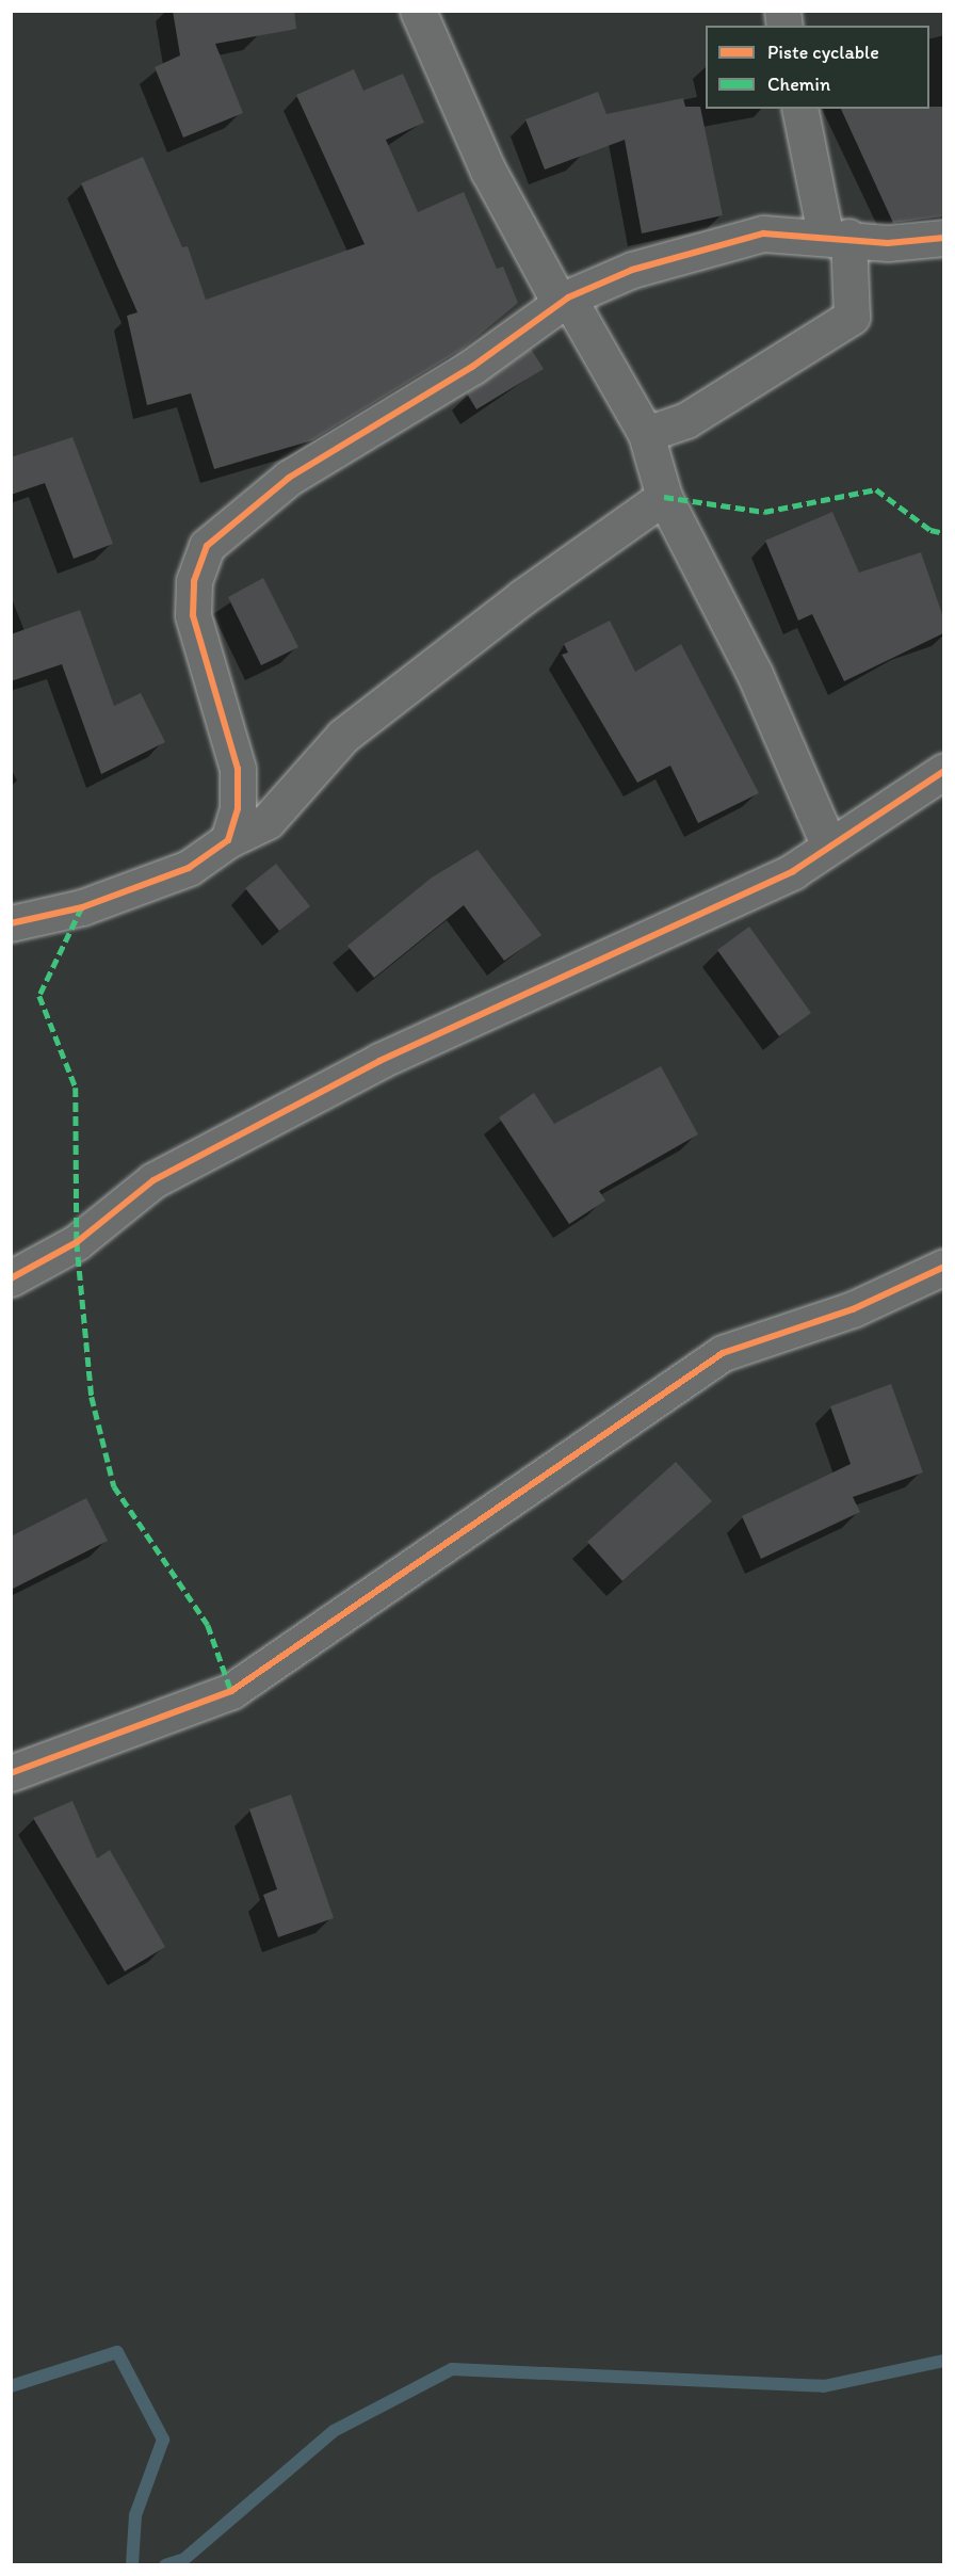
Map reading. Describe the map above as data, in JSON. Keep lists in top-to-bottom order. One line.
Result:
{"legend":["Piste cyclable","Chemin"]}
